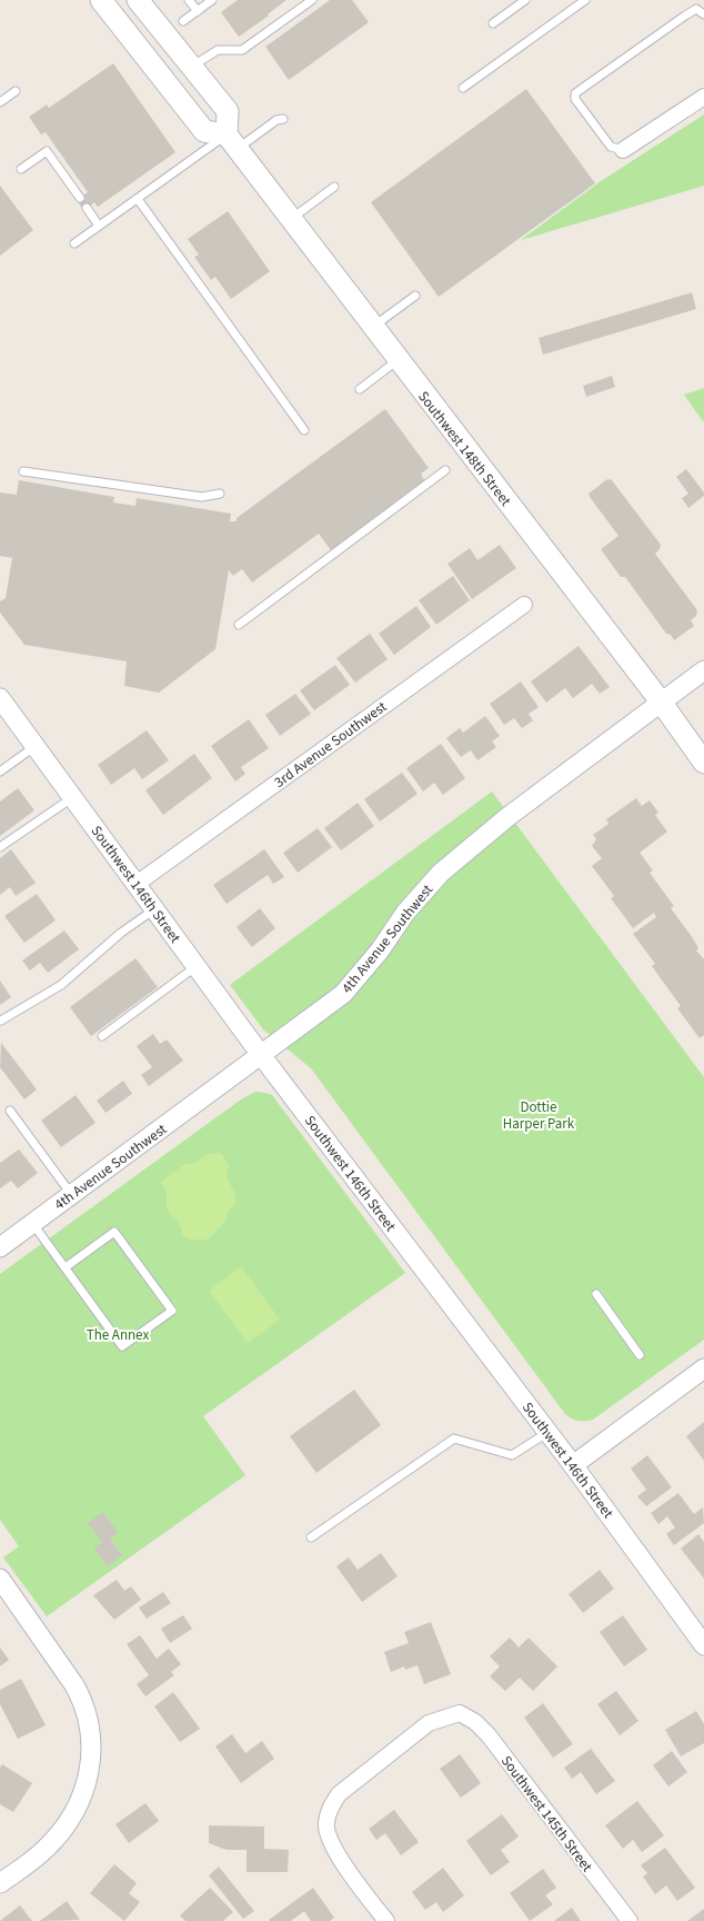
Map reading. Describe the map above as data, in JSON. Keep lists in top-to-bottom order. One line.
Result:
{"streets":{"main road":["Southwest 148th Street"],"street":["3rd Avenue Southwest","Southwest 146th Street","4th Avenue Southwest","Southwest 145th Street"]},"crossings":[["Southwest 148th Street","4th Avenue Southwest"],["3rd Avenue Southwest","Southwest 146th Street"],["Southwest 146th Street","4th Avenue Southwest"]],"parks":["Dottie Harper Park","The Annex"]}
